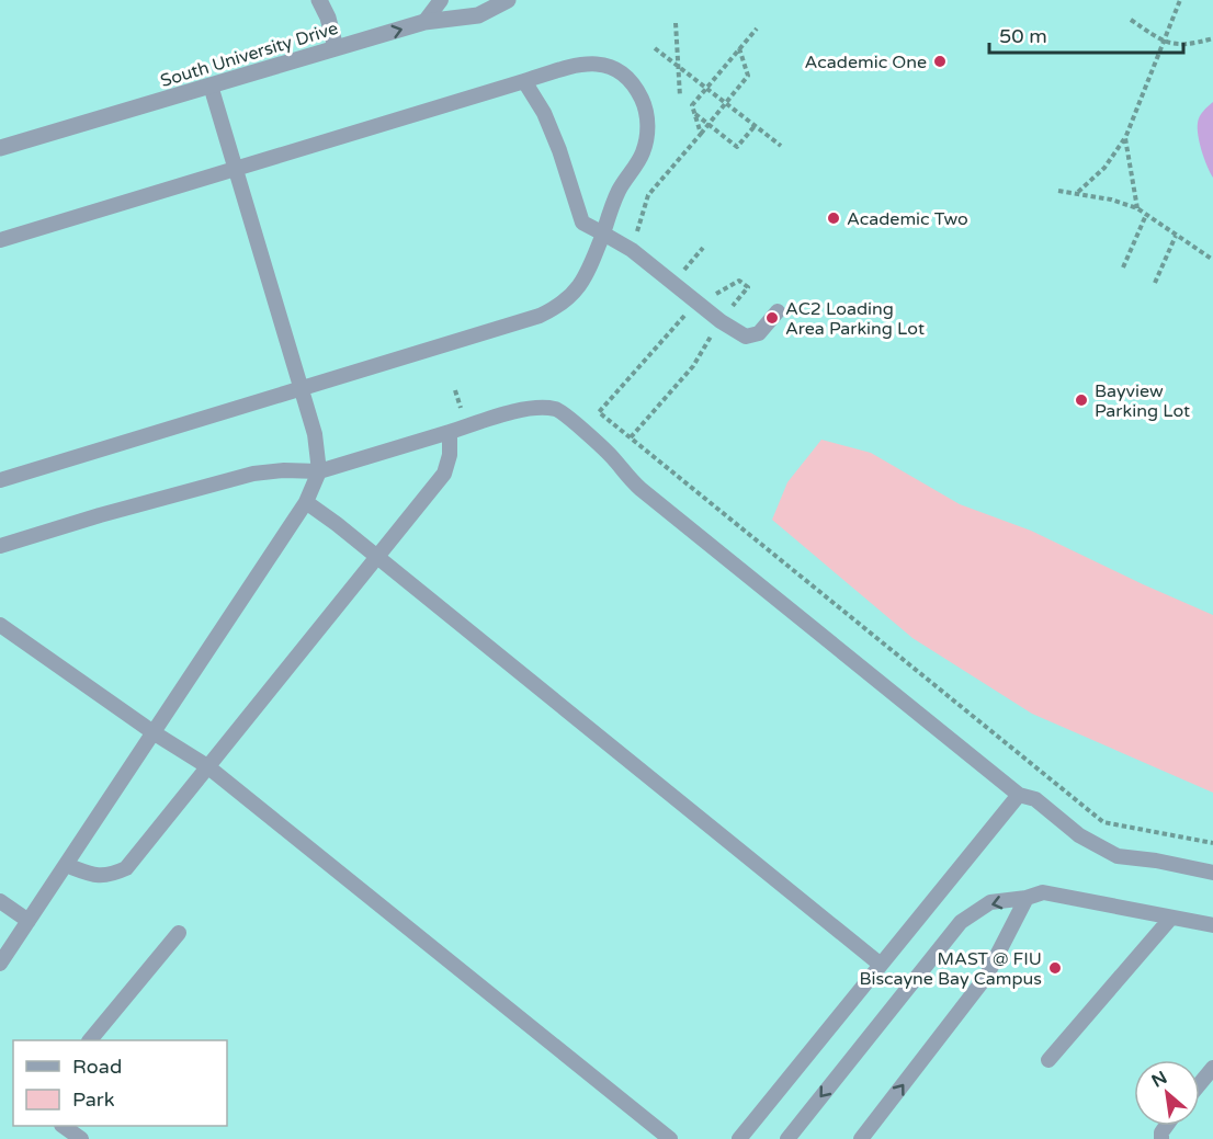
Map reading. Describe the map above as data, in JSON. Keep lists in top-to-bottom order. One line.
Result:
{"streets":{"street":["South University Drive"]},"places":["Academic One","Academic Two","AC2 Loading Area Parking Lot","Bayview Parking Lot","MAST @ FIU Biscayne Bay Campus"],"legend":["Road","Park"],"scale_bar":"50 m","north":"top left"}
